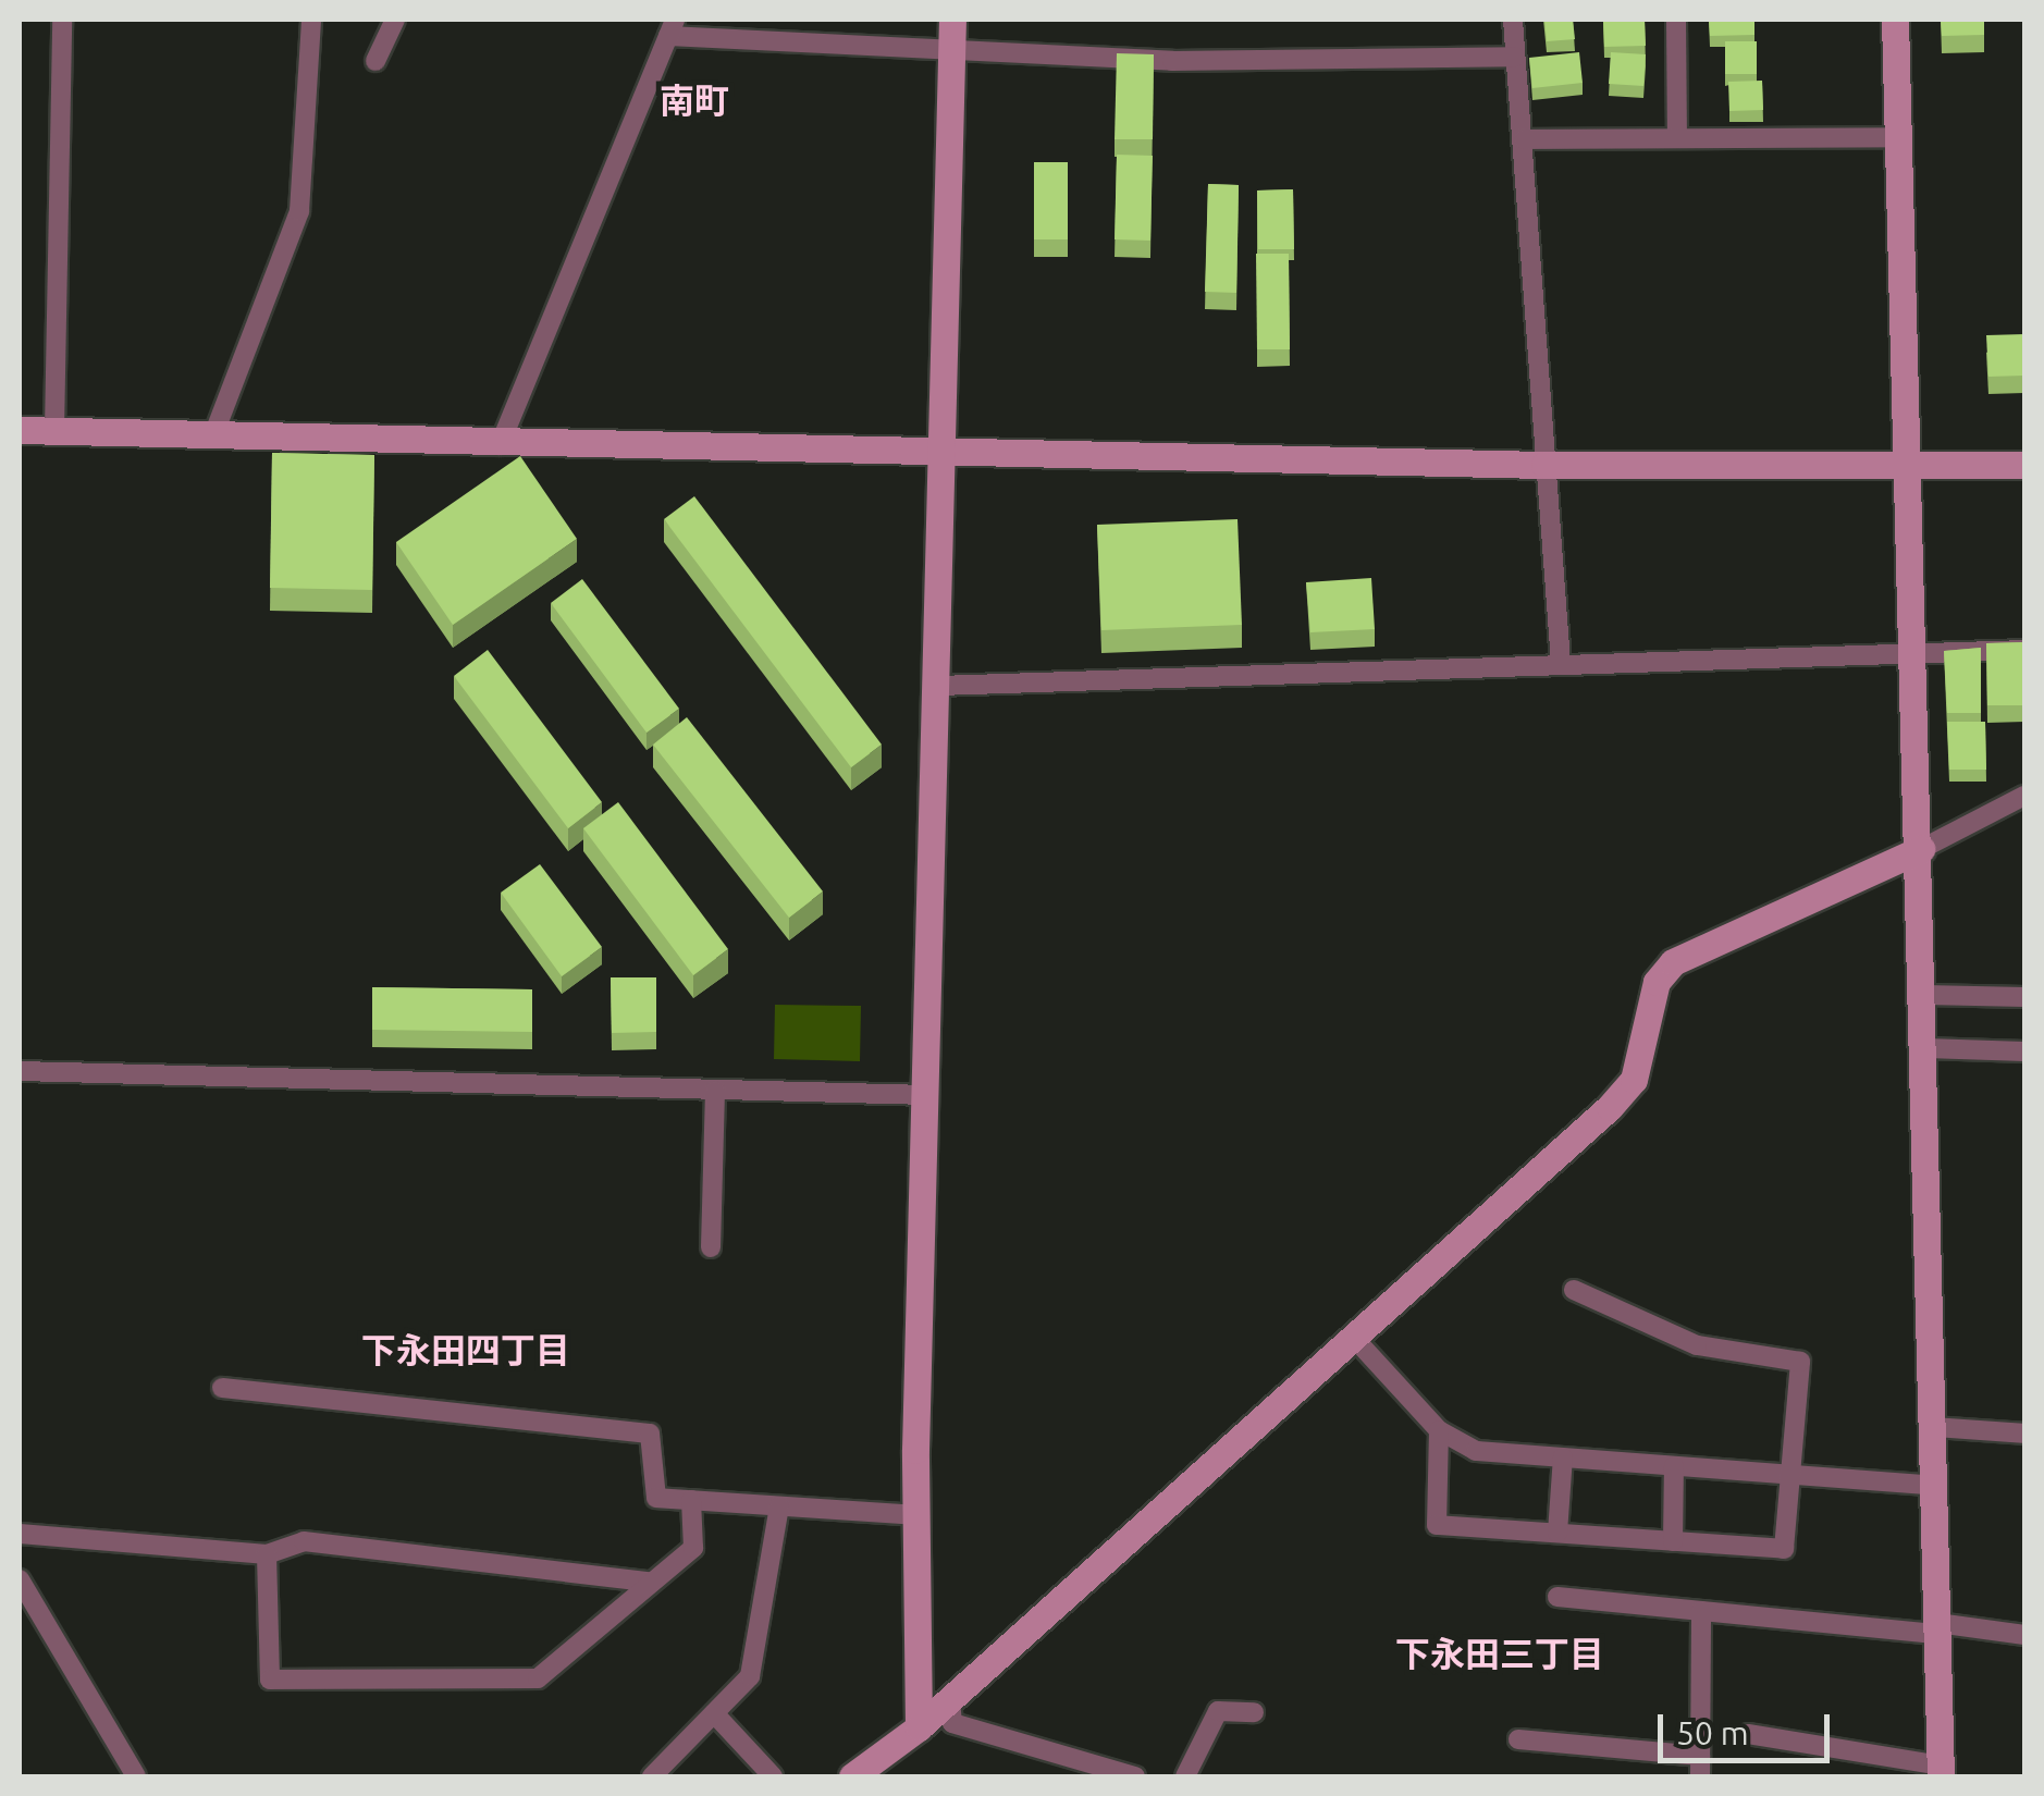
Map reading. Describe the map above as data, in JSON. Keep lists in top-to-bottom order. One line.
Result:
{"districts":["南町","下永田四丁目","下永田三丁目"],"scale_bar":"50 m"}
